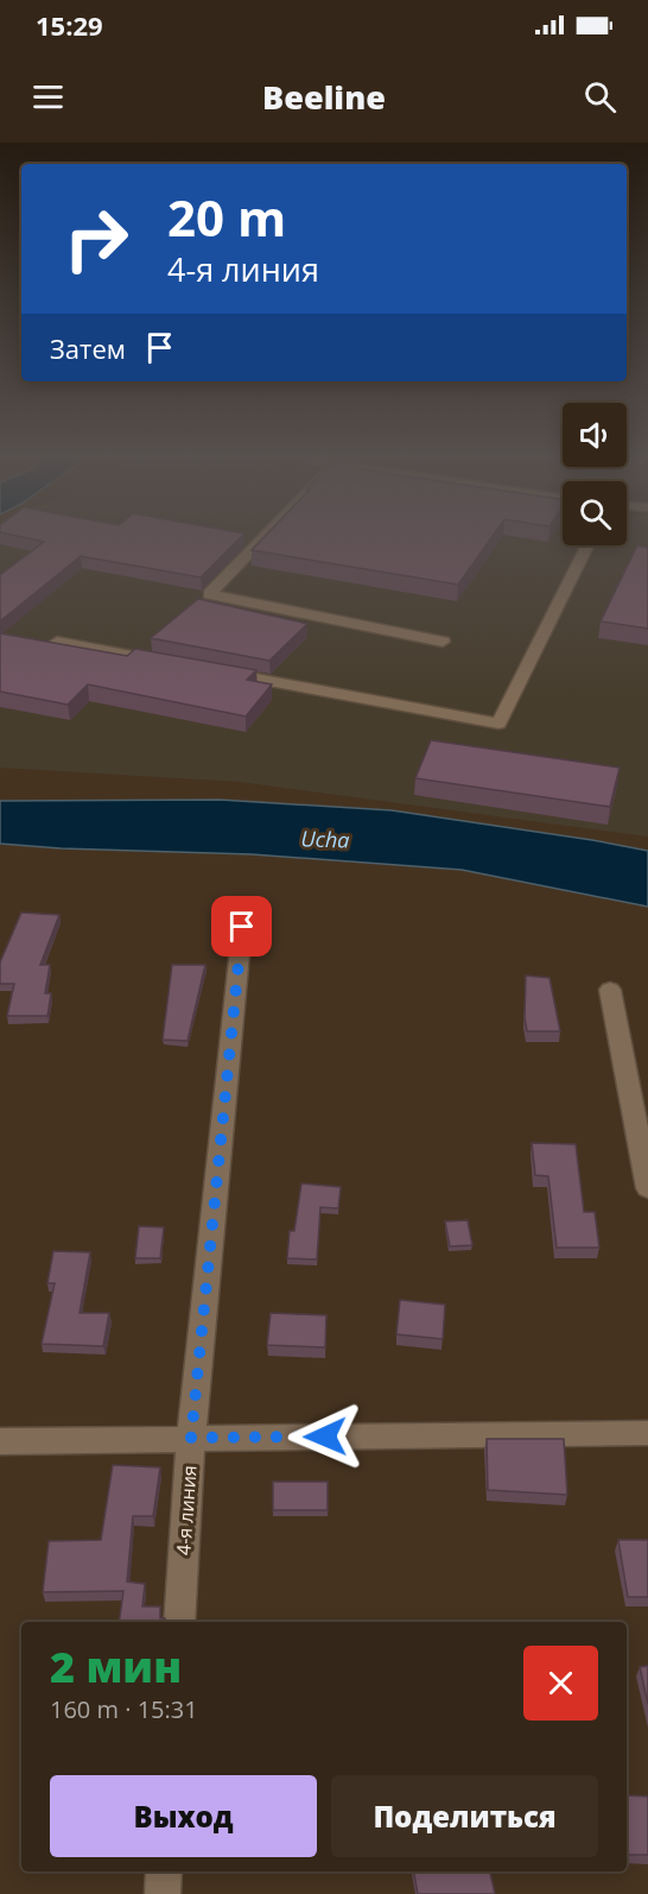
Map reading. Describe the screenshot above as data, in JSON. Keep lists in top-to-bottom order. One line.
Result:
{"streets":{"street":["4-я линия"]},"water":["Ucha"],"page":{"status":"15:29","header":"Beeline","turn":["20 m","4-я линия"],"then":"Затем","heading":["2 мин","160 m · 15:31"],"buttons":["Выход","Поделиться"]}}
